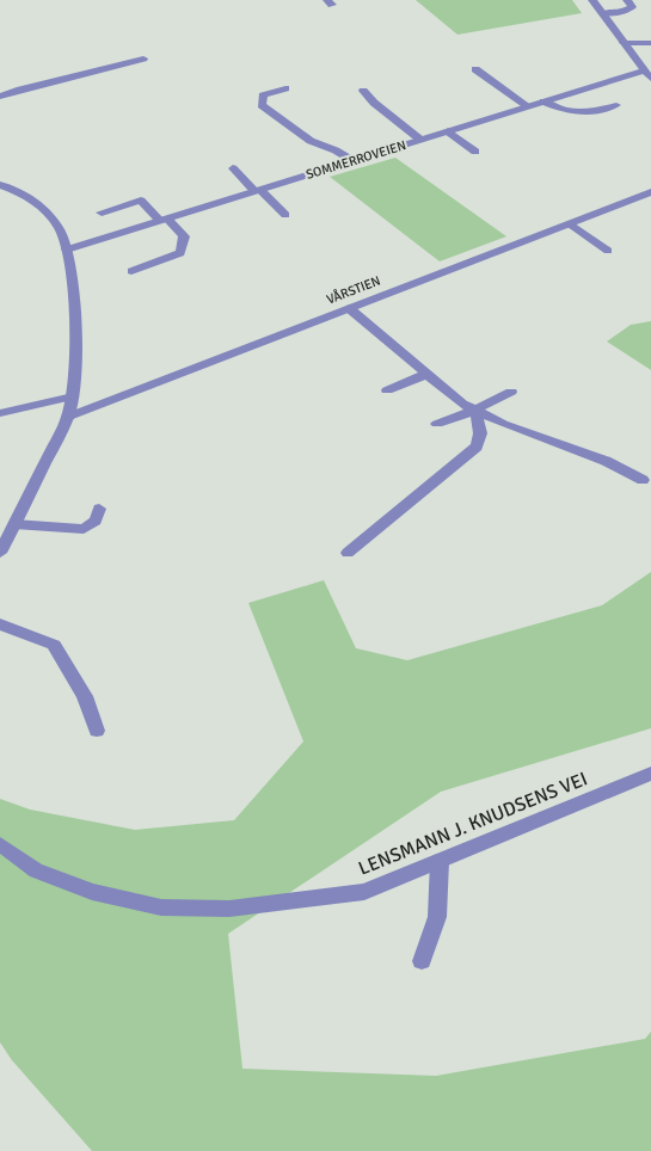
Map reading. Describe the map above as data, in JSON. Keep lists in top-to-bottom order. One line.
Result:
{"streets":{"street":["SOMMERROVEIEN","VÅRSTIEN","LENSMANN J. KNUDSENS VEI"]}}
